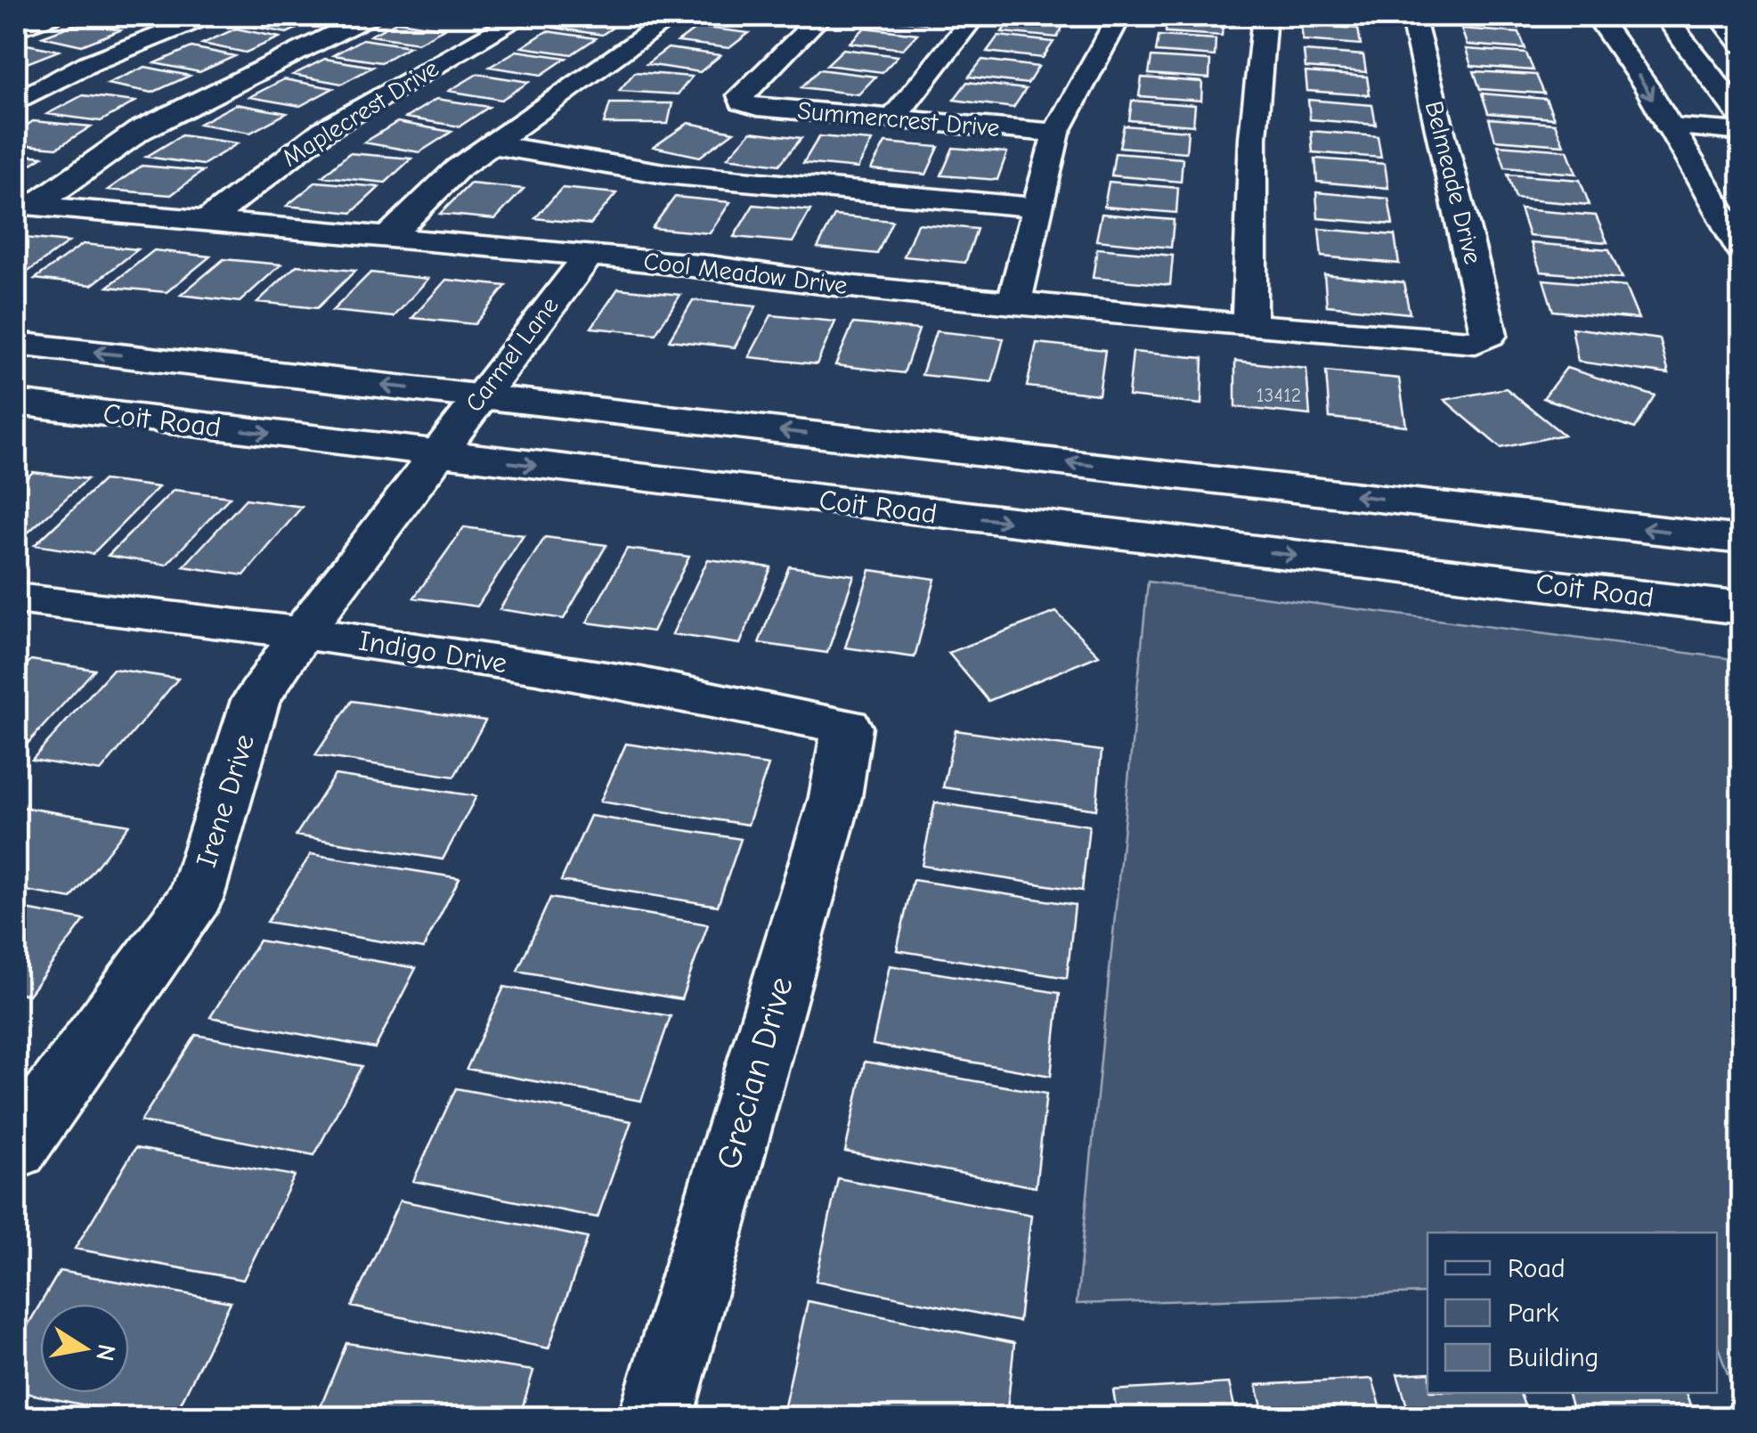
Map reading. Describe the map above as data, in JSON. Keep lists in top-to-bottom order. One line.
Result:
{"streets":{"street":["Maplecrest Drive","Summercrest Drive","Belmeade Drive","Cool Meadow Drive","Carmel Lane","Coit Road","Indigo Drive","Irene Drive","Grecian Drive"]},"crossings":[["Maplecrest Drive","Cool Meadow Drive"],["Belmeade Drive","Cool Meadow Drive"],["Cool Meadow Drive","Carmel Lane"],["Carmel Lane","Coit Road"],["Carmel Lane","Irene Drive"],["Coit Road","Irene Drive"],["Indigo Drive","Irene Drive"],["Indigo Drive","Grecian Drive"]],"house_numbers":["13412"],"legend":["Road","Park","Building"],"north":"right"}
